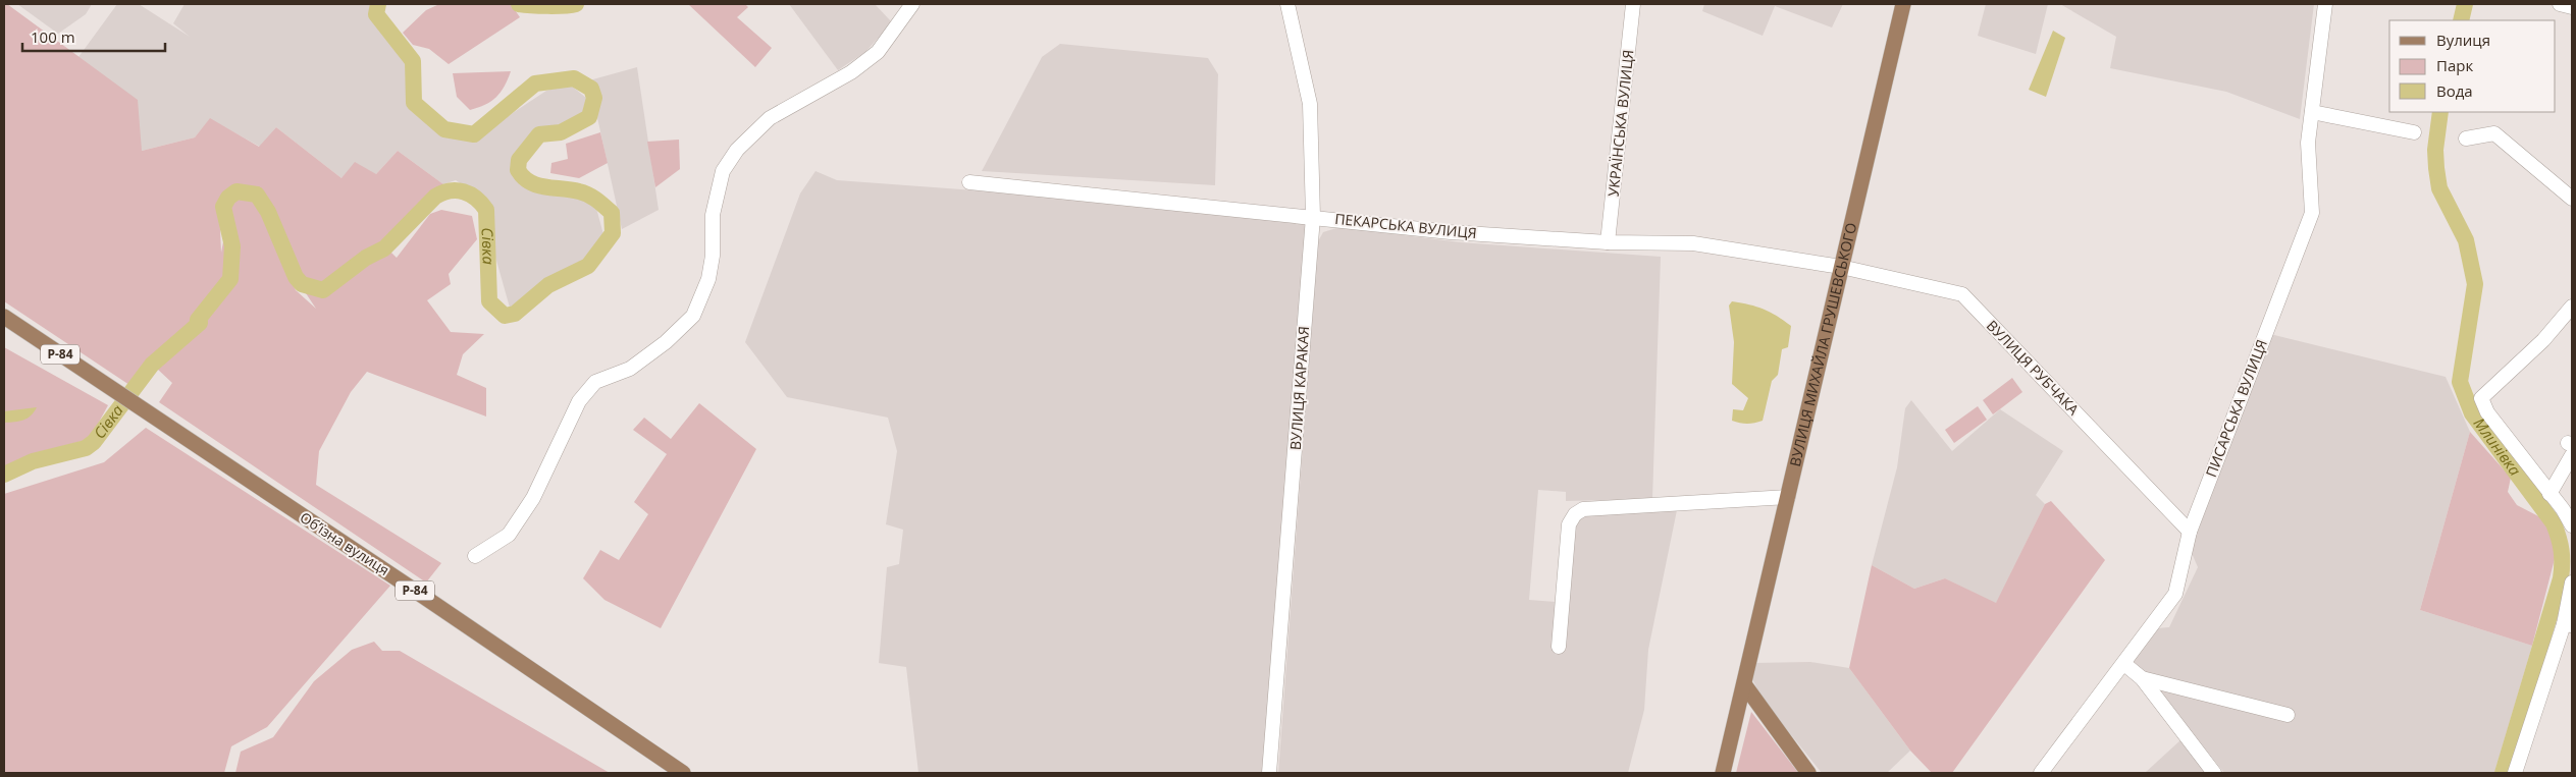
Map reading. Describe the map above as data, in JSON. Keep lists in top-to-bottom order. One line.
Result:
{"streets":{"main road":["ВУЛИЦЯ МИХАЙЛА ГРУШЕВСЬКОГО","Р-84","Обʼїзна вулиця"],"street":["УКРАЇНСЬКА ВУЛИЦЯ","ПЕКАРСЬКА ВУЛИЦЯ","ВУЛИЦЯ РУБЧАКА","ВУЛИЦЯ КАРАКАЯ","ПИСАРСЬКА ВУЛИЦЯ"]},"crossings":[["УКРАЇНСЬКА ВУЛИЦЯ","ПЕКАРСЬКА ВУЛИЦЯ"],["ПЕКАРСЬКА ВУЛИЦЯ","ВУЛИЦЯ МИХАЙЛА ГРУШЕВСЬКОГО"],["ПЕКАРСЬКА ВУЛИЦЯ","ВУЛИЦЯ РУБЧАКА"],["ПЕКАРСЬКА ВУЛИЦЯ","ВУЛИЦЯ КАРАКАЯ"],["ВУЛИЦЯ МИХАЙЛА ГРУШЕВСЬКОГО","ВУЛИЦЯ РУБЧАКА"],["ВУЛИЦЯ РУБЧАКА","ПИСАРСЬКА ВУЛИЦЯ"]],"water":["Сівка","Млинівка"],"legend":["Вулиця","Парк","Вода"],"scale_bar":"100 m"}
